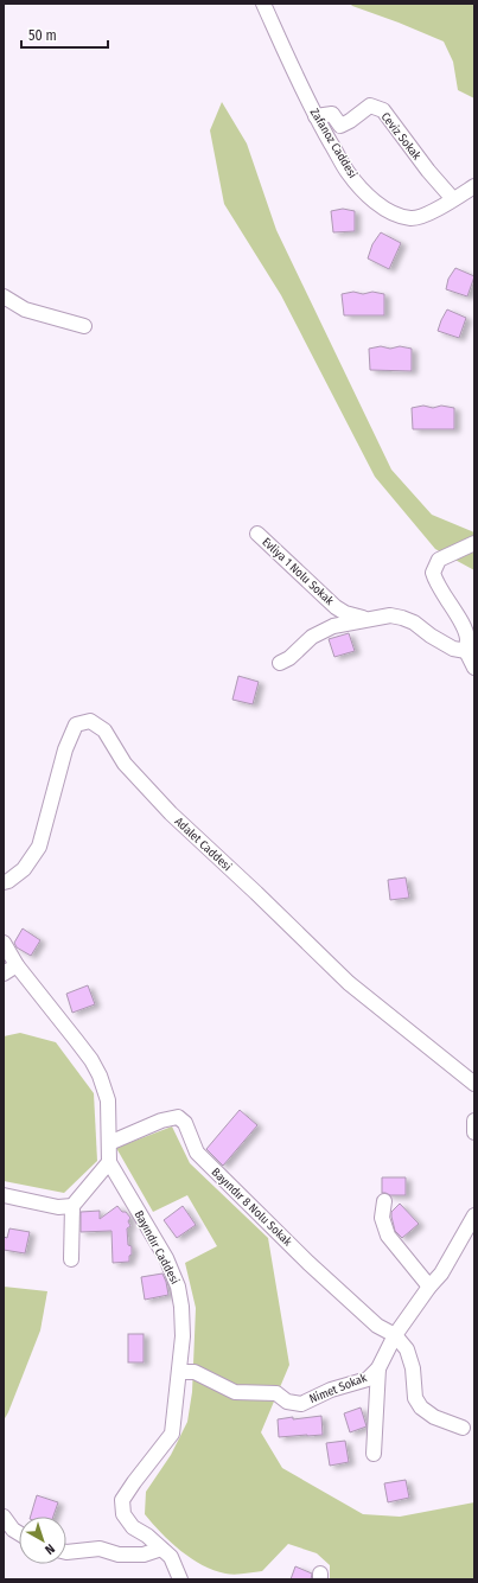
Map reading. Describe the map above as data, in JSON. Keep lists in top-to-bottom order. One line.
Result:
{"streets":{"street":["Ceviz Sokak","Zafanoz Caddesi","Evliya 1 Nolu Sokak","Adalet Caddesi","Bayındır 8 Nolu Sokak","Bayındır Caddesi","Nimet Sokak"]},"crossings":[["Ceviz Sokak","Zafanoz Caddesi"],["Bayındır 8 Nolu Sokak","Nimet Sokak"],["Bayındır Caddesi","Nimet Sokak"]],"scale_bar":"50 m","north":"bottom right"}
